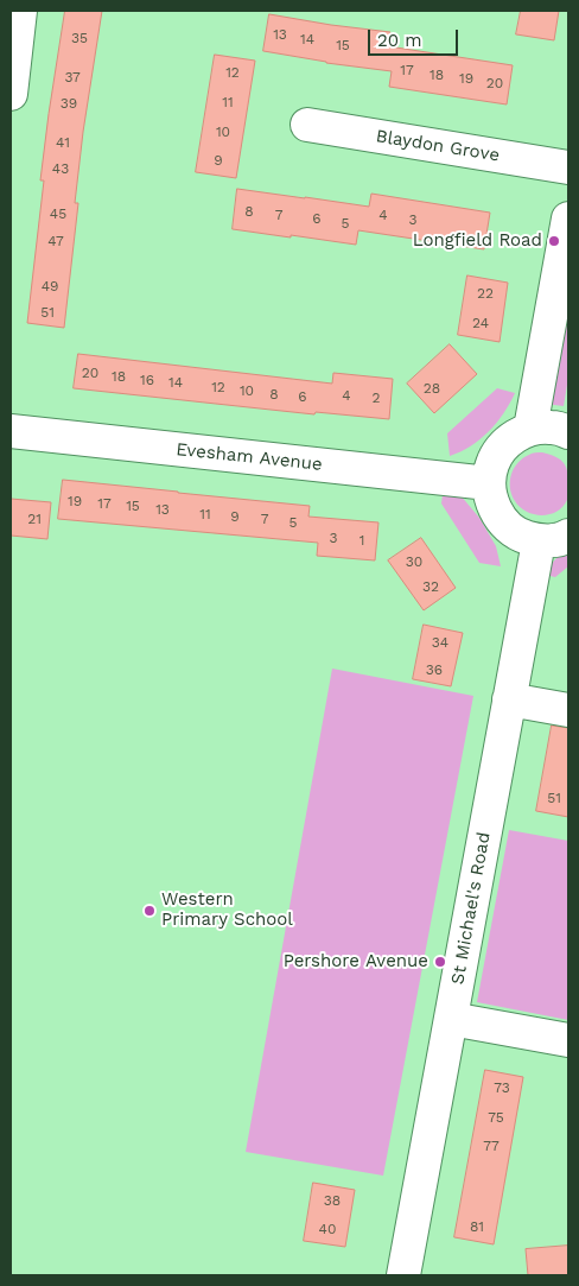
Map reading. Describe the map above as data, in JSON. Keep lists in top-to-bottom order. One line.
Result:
{"streets":{"street":["Blaydon Grove","Evesham Avenue","St Michael's Road"]},"crossings":[["Evesham Avenue","St Michael's Road"]],"places":["Longfield Road","Western Primary School","Pershore Avenue"],"house_numbers":["13","35","14","15","17","12","18","37","19","20","11","39","10","41","9","43","8","45","7","4","6","3","5","47","49","22","51","24","20","18","16","14","12","28","10","8","4","6","2","19","17","15","13","11","9","21","7","5","3","1","30","32","34","36","51","73","75","77","38","81","40"],"scale_bar":"20 m"}
